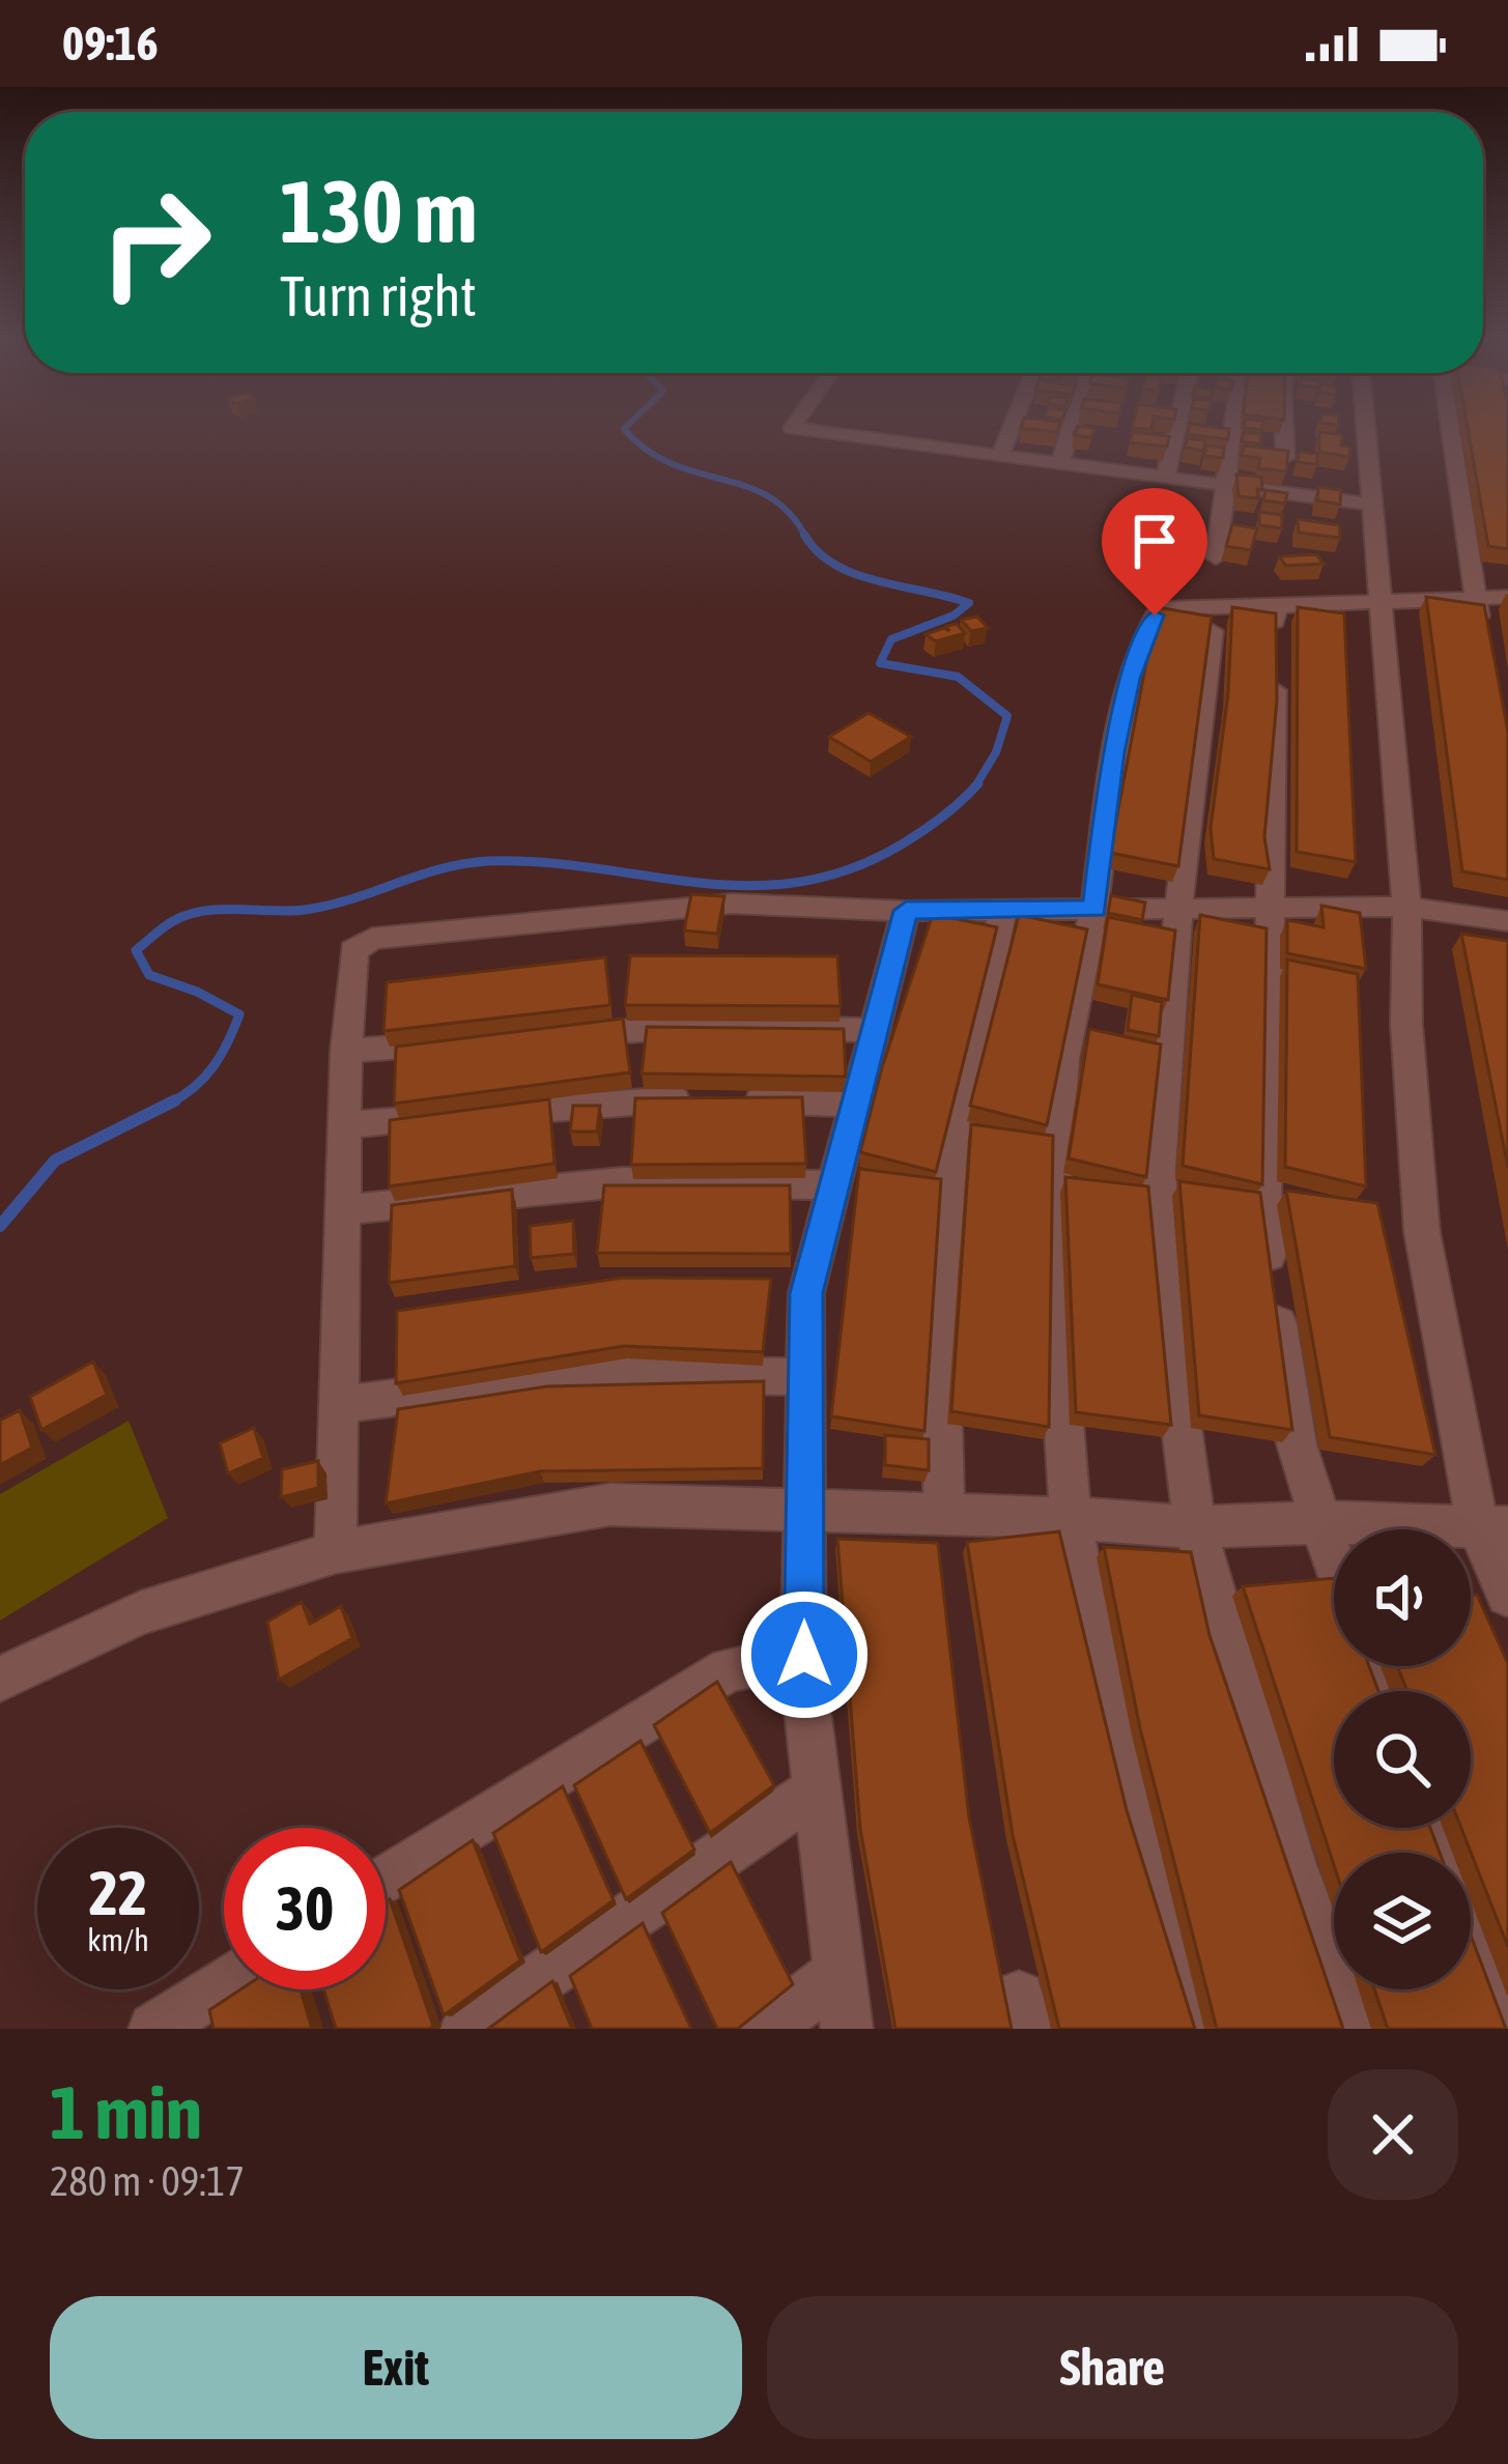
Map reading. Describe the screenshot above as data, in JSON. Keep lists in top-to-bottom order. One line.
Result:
{"page":{"status":"09:16","turn":["130 m","Turn right"],"speed":"22 km/h","limit":"30","heading":["1 min","280 m · 09:17"],"buttons":["Exit","Share"]}}
